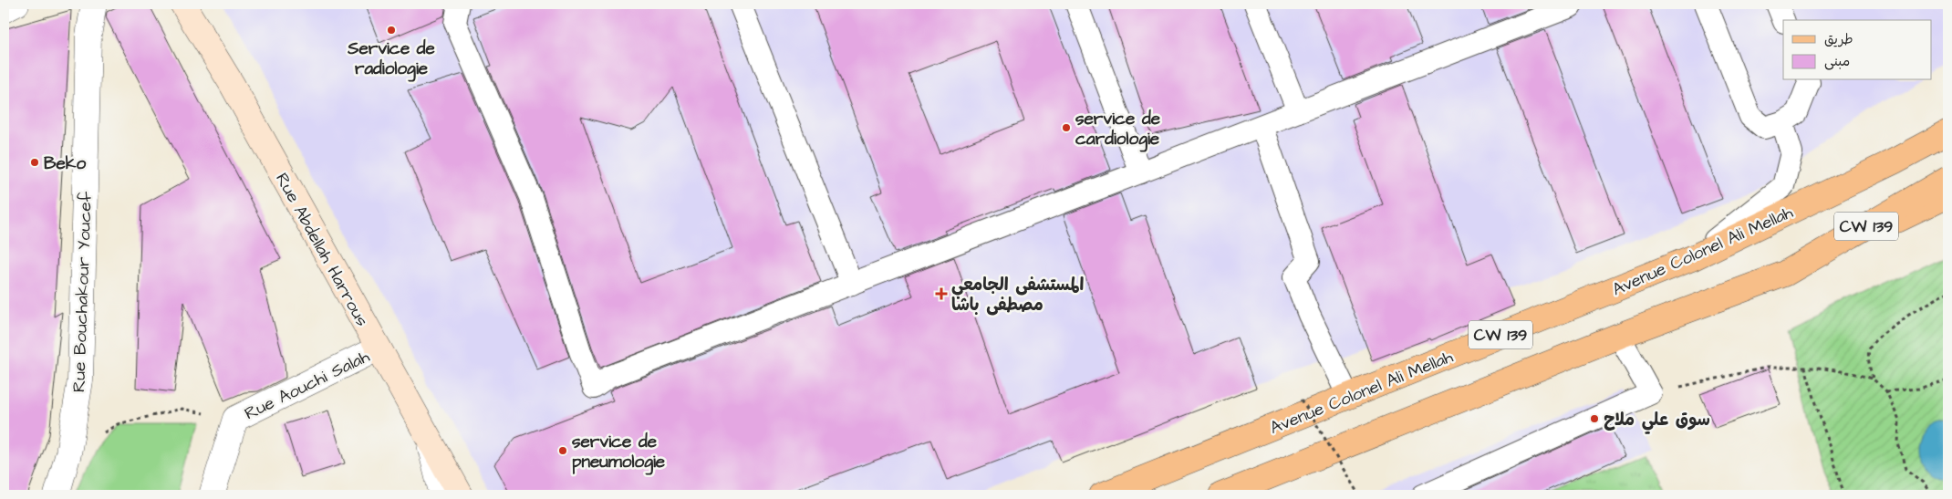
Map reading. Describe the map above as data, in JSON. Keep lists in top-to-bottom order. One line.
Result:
{"streets":{"main road":["CW 139","Avenue Colonel Ali Mellah"],"street":["Rue Abdellah Harrous","Rue Bouchakour Youcef","Rue Aouchi Salah"]},"crossings":[["CW 139","Avenue Colonel Ali Mellah"],["Rue Abdellah Harrous","Rue Aouchi Salah"],["Rue Bouchakour Youcef","Rue Aouchi Salah"]],"places":{"other":["Service de radiologie","service de cardiologie","Beko","سوق علي ملاح","service de pneumologie"],"health":["المستشفى الجامعي مصطفى باشا"]},"legend":["طريق","مبنى"]}
